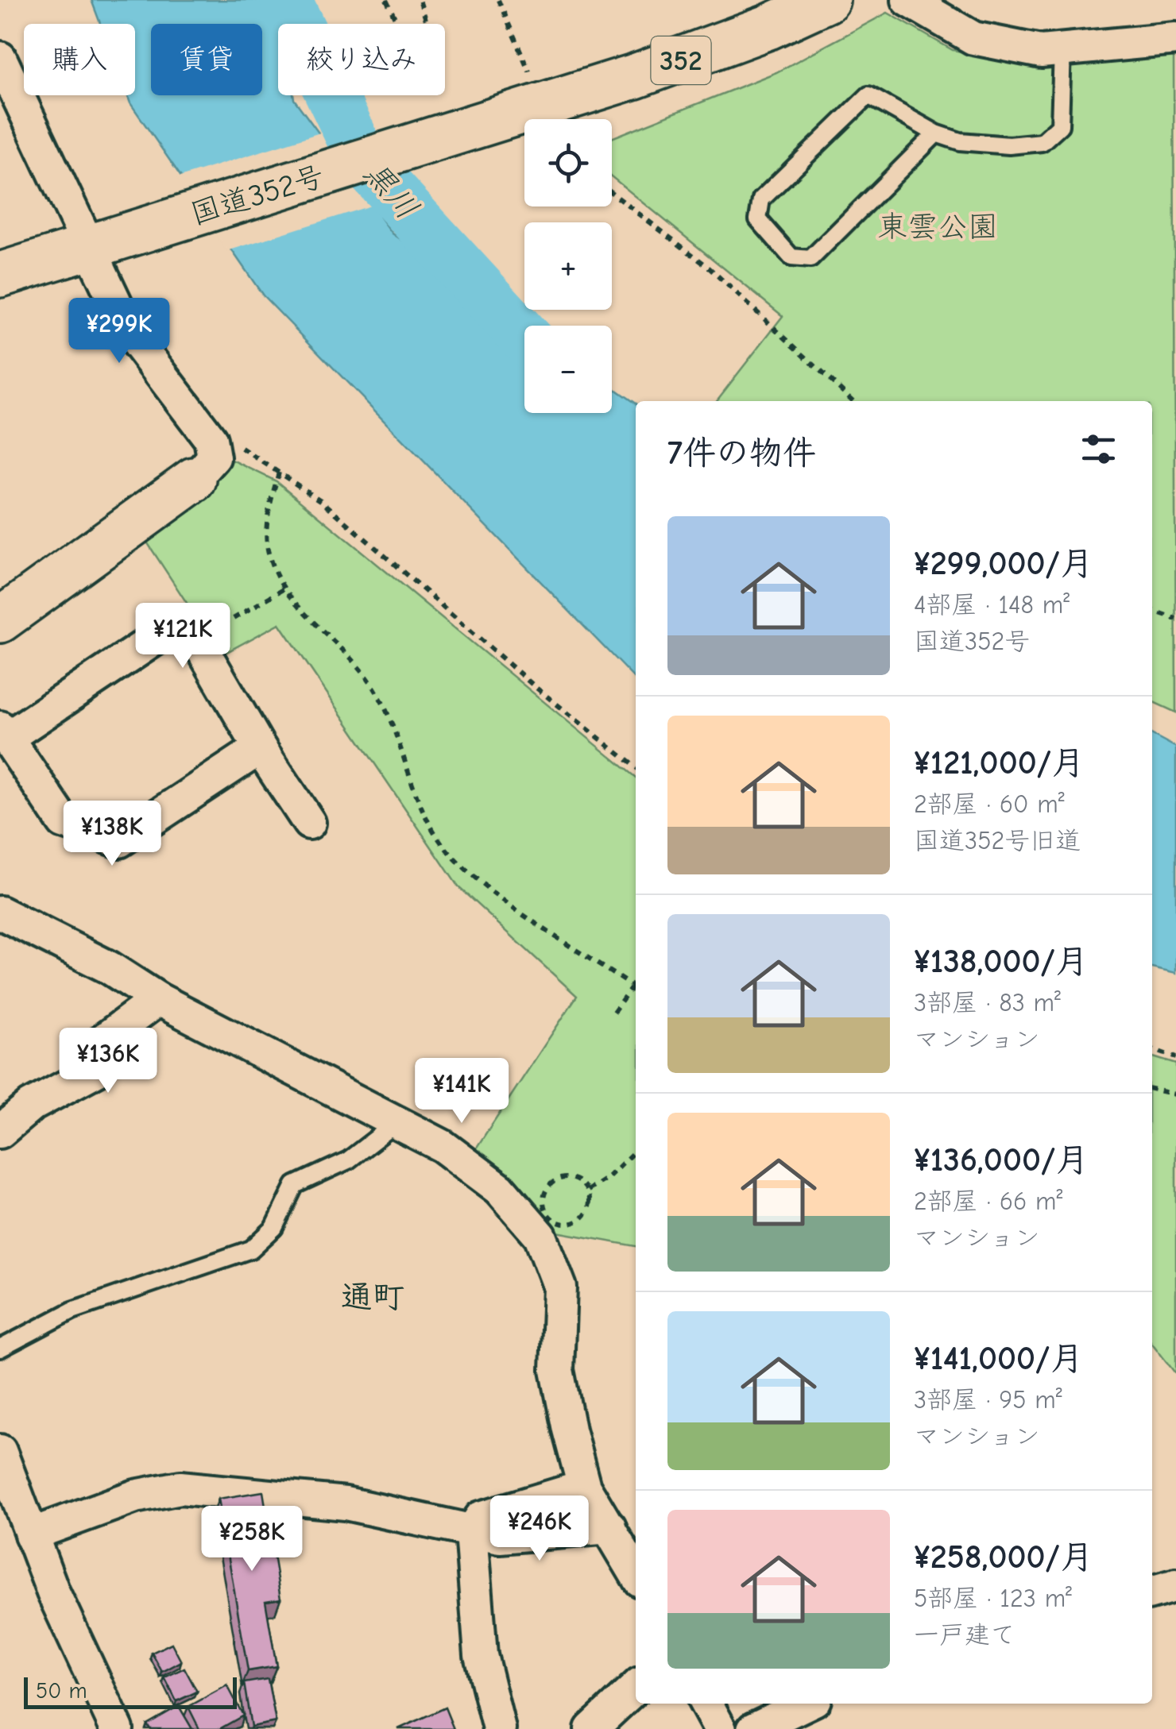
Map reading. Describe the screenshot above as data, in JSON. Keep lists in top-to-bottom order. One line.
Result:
{"streets":{"main road":["352","国道352号"]},"districts":["通町"],"water":["黒川"],"parks":["東雲公園"],"scale_bar":"50 m","page":{"chip":["購入","賃貸","絞り込み"],"map_buttons":["+","−"],"price":["¥299K","¥121K","¥138K","¥136K","¥141K","¥246K","¥258K"],"heading":"7件の物件","list":[{"name":"¥299,000/月","note":"4部屋 · 148 m² · 国道352号"},{"name":"¥121,000/月","note":"2部屋 · 60 m² · 国道352号旧道"},{"name":"¥138,000/月","note":"3部屋 · 83 m² · マンション"},{"name":"¥136,000/月","note":"2部屋 · 66 m² · マンション"},{"name":"¥141,000/月","note":"3部屋 · 95 m² · マンション"},{"name":"¥258,000/月","note":"5部屋 · 123 m² · 一戸建て"}],"scale":"50 m"}}
